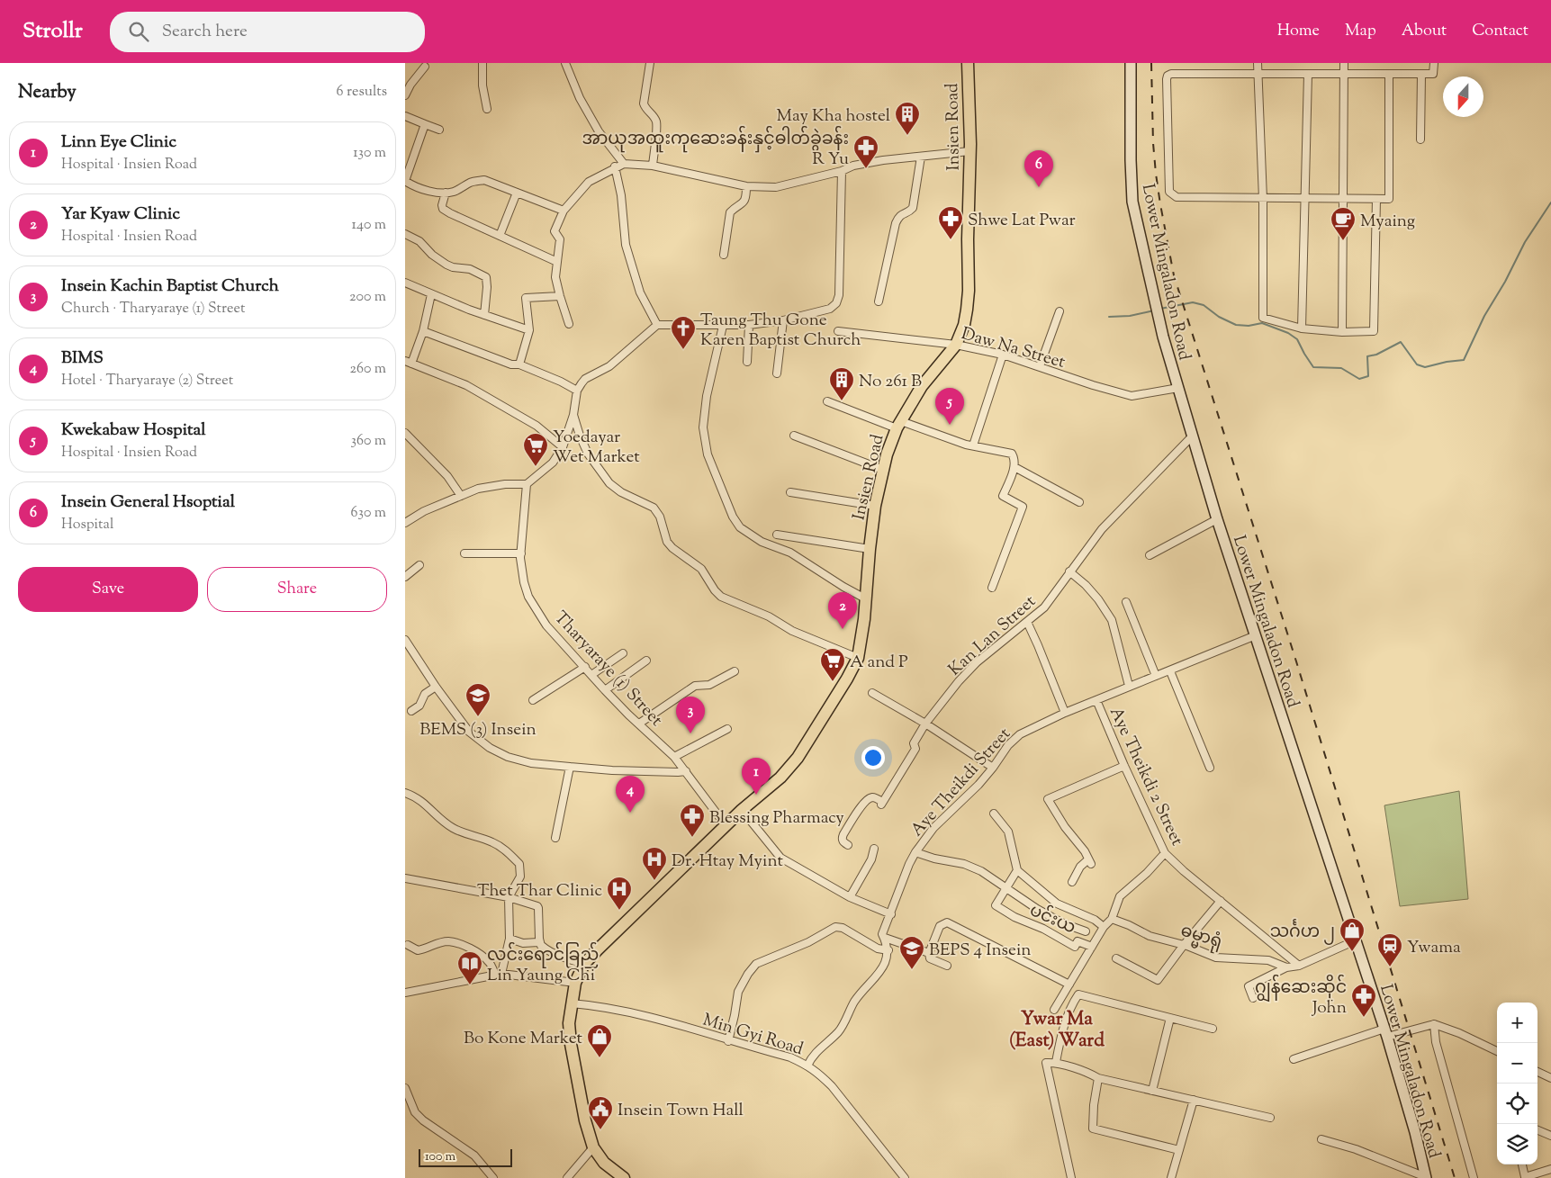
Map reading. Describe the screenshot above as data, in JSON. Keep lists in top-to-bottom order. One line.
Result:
{"streets":{"main road":["Insien Road","Lower Mingaladon Road"],"street":["Daw Na Street","Kan Lan Street","Tharyaraye (1) Street","Aye Theikdi 2 Street","Aye Theikdi Street","ပင်းယ","ဓမ္မာရုံ","Min Gyi Road"]},"crossings":[["Insien Road","Daw Na Street"],["Insien Road","Tharyaraye (1) Street"],["Insien Road","Min Gyi Road"],["Lower Mingaladon Road","Daw Na Street"],["Lower Mingaladon Road","Kan Lan Street"],["Lower Mingaladon Road","Aye Theikdi Street"],["Aye Theikdi 2 Street","Aye Theikdi Street"]],"districts":["Ywar Ma (East) Ward"],"places":{"building":["May Kha hostel","No 261 B"],"pharmacy":["အာယုအထူးကုဆေးခန်းနှင့်ဓါတ်ခွဲခန်း R Yu","Shwe Lat Pwar","Blessing Pharmacy","ဂျွန်ဆေးဆိုင် John"],"cafe":["Myaing"],"church":["Taung Thu Gone Karen Baptist Church"],"supermarket":["Yoedayar Wet Market","A and P"],"school or university":["BEMS (3) Insein","BEPS 4 Insein"],"hospital":["Dr. Htay Myint","Thet Thar Clinic"],"shop":["သင်္ဂဟ ၂","Bo Kone Market"],"station":["Ywama"],"library":["လင်းရောင်ခြည် Lin Yaung Chi"],"public building":["Insein Town Hall"]},"scale_bar":"100 m","north":"bottom","page":{"header":"Strollr","search":"Search here","nav":["Home","Map","About","Contact"],"heading":["Nearby","6 results"],"list":[{"mark":"1","name":"Linn Eye Clinic","note":"Hospital · Insien Road","value":"130 m"},{"mark":"2","name":"Yar Kyaw Clinic","note":"Hospital · Insien Road","value":"140 m"},{"mark":"3","name":"Insein Kachin Baptist Church","note":"Church · Tharyaraye (1) Street","value":"200 m"},{"mark":"4","name":"BIMS","note":"Hotel · Tharyaraye (2) Street","value":"260 m"},{"mark":"5","name":"Kwekabaw Hospital","note":"Hospital · Insien Road","value":"360 m"},{"mark":"6","name":"Insein General Hsoptial","note":"Hospital","value":"630 m"}],"pins":["6","5","2","3","1","4"],"buttons":["Save","Share"],"map_buttons":["+","−"],"scale":"100 m"}}
